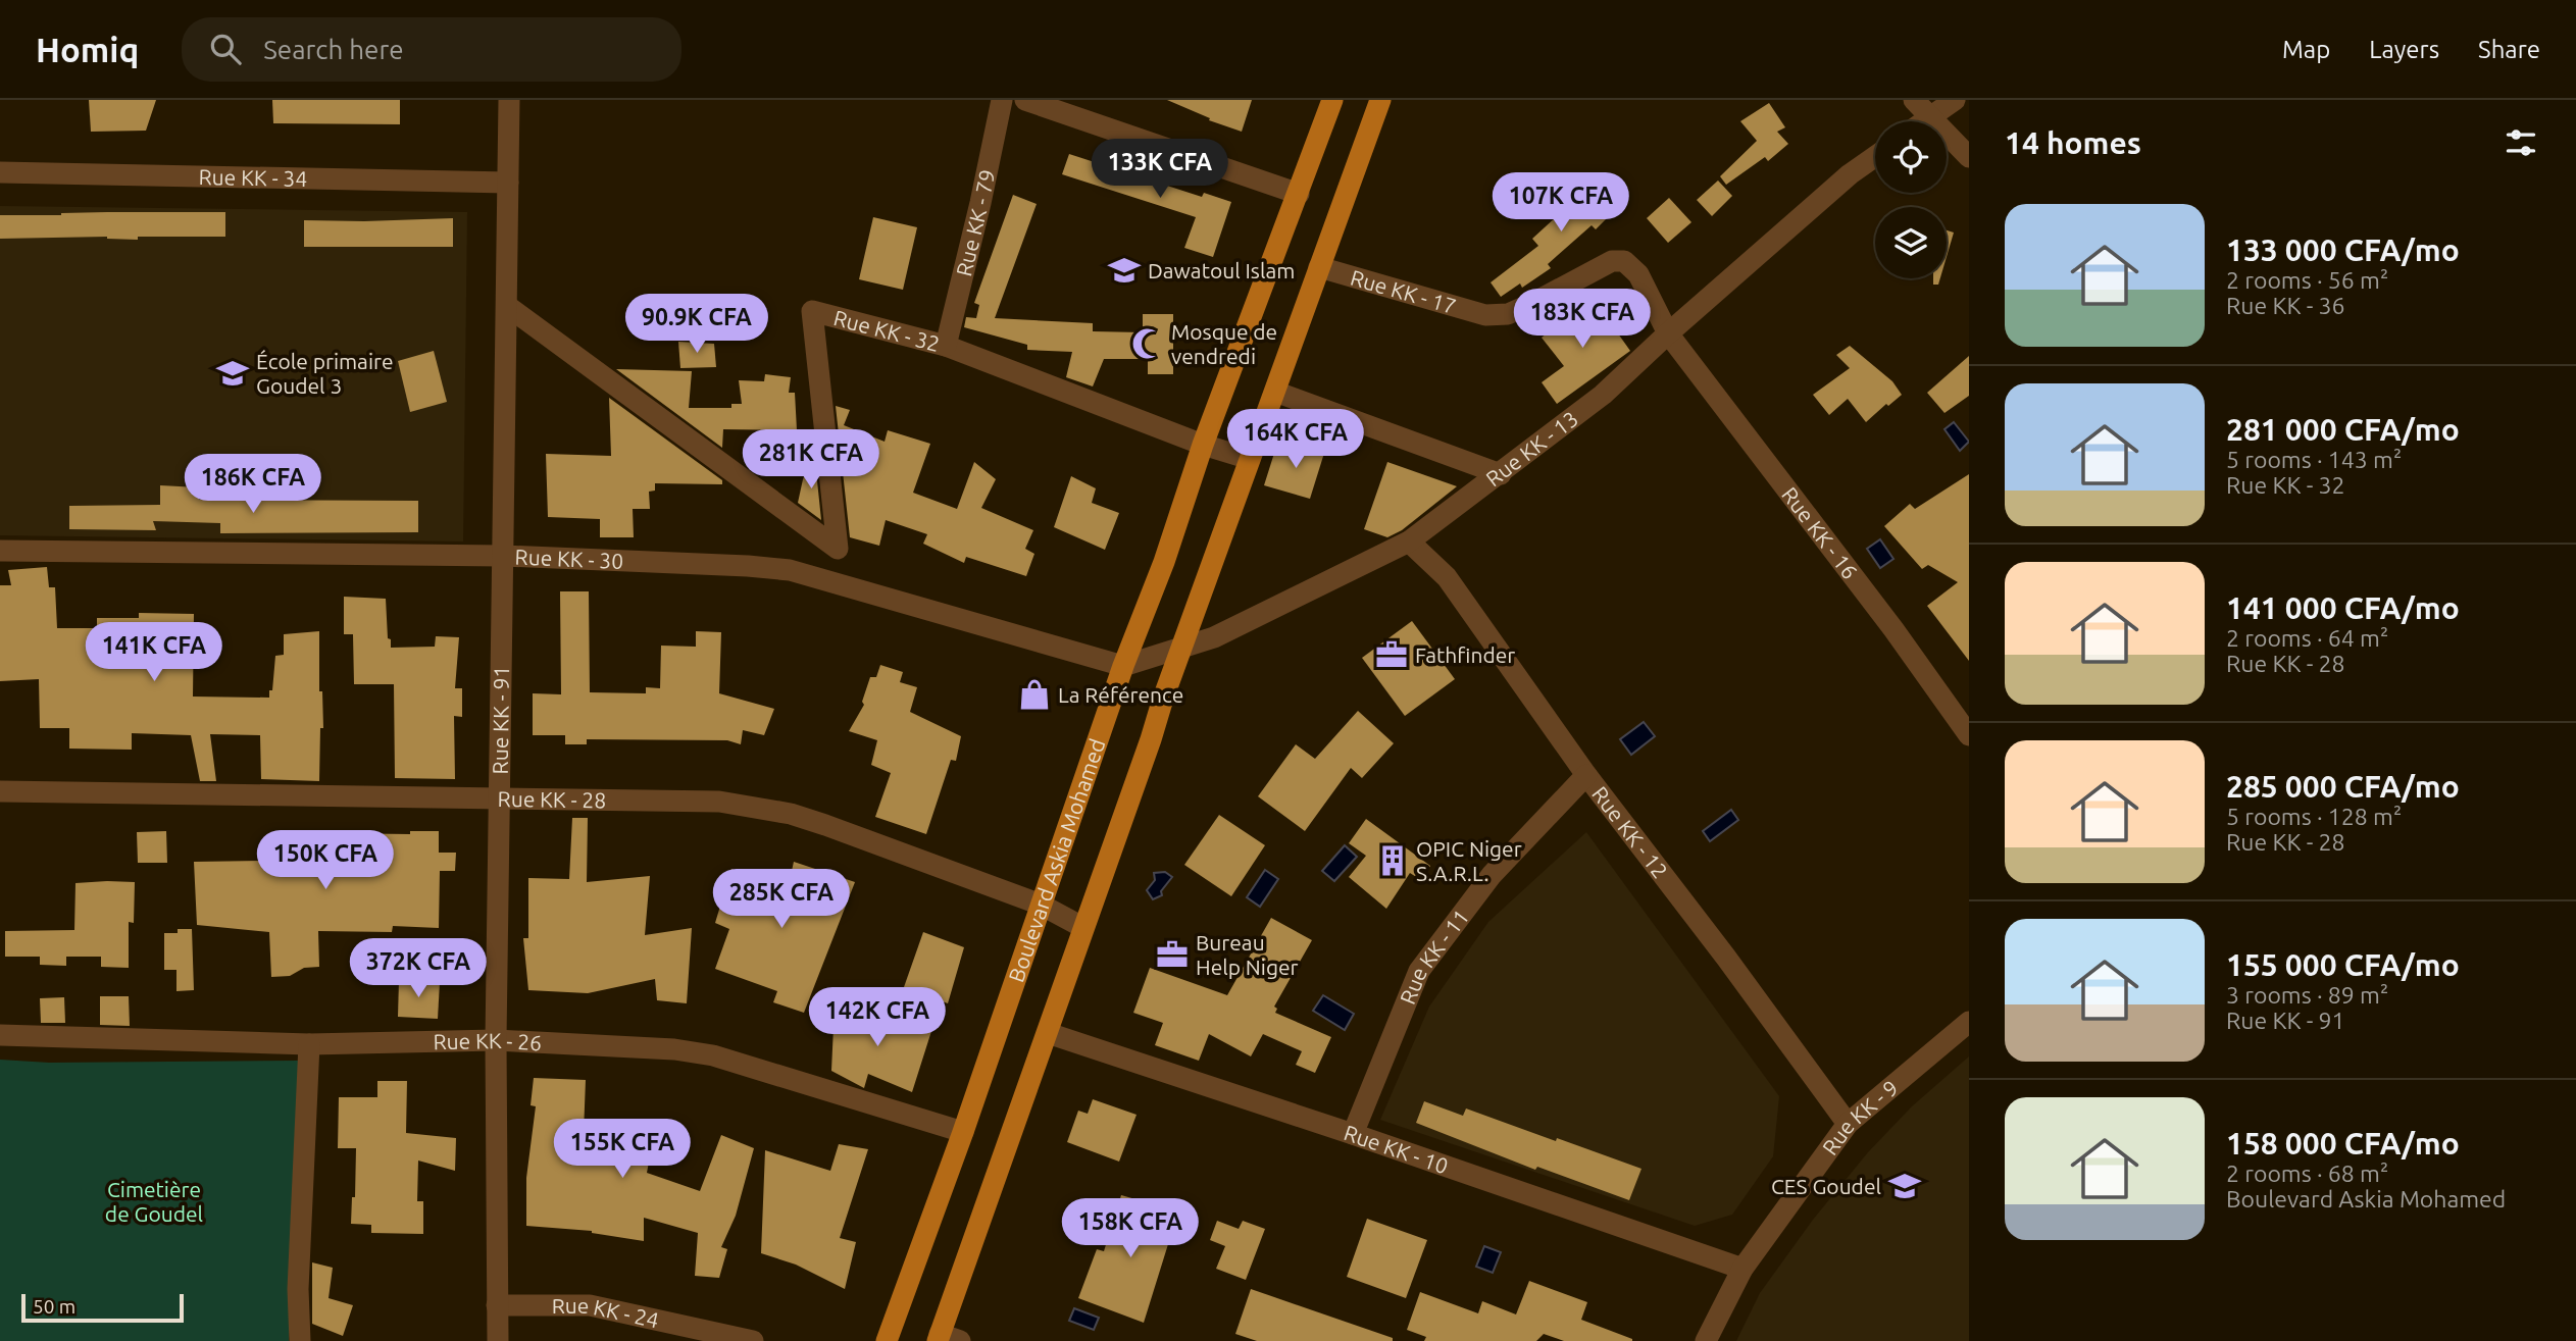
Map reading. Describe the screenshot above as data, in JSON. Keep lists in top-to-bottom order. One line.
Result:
{"streets":{"main road":["Boulevard Askia Mohamed"],"street":["Rue KK - 34","Rue KK - 79","Rue KK - 17","Rue KK - 32","Rue KK - 13","Rue KK - 16","Rue KK - 30","Rue KK - 91","Rue KK - 28","Rue KK - 12","Rue KK - 11","Rue KK - 26","Rue KK - 9","Rue KK - 10","Rue KK - 24"]},"crossings":[["Rue KK - 34","Rue KK - 91"],["Rue KK - 79","Rue KK - 32"],["Rue KK - 17","Rue KK - 16"],["Rue KK - 32","Rue KK - 91"],["Rue KK - 32","Boulevard Askia Mohamed"],["Rue KK - 13","Rue KK - 16"],["Rue KK - 13","Rue KK - 30"],["Rue KK - 13","Rue KK - 12"],["Rue KK - 13","Boulevard Askia Mohamed"],["Rue KK - 30","Rue KK - 91"],["Rue KK - 30","Boulevard Askia Mohamed"],["Rue KK - 91","Rue KK - 28"],["Rue KK - 91","Rue KK - 26"],["Rue KK - 91","Rue KK - 24"],["Rue KK - 28","Boulevard Askia Mohamed"],["Rue KK - 12","Rue KK - 11"],["Rue KK - 12","Rue KK - 9"],["Boulevard Askia Mohamed","Rue KK - 26"],["Rue KK - 11","Rue KK - 10"],["Rue KK - 9","Rue KK - 10"]],"parks":["Cimetière de Goudel"],"places":{"school or university":["Dawatoul Islam","École primaire Goudel 3","CES Goudel"],"mosque":["Mosque de vendredi"],"office":["Fathfinder","Bureau Help Niger"],"shop":["La Référence"],"building":["OPIC Niger S.A.R.L."]},"scale_bar":"50 m","page":{"header":"Homiq","search":"Search here","nav":["Map","Layers","Share"],"heading":"14 homes","price":["133K CFA","107K CFA","183K CFA","90.9K CFA","164K CFA","281K CFA","186K CFA","141K CFA","150K CFA","285K CFA","372K CFA","142K CFA","155K CFA","158K CFA"],"list":[{"name":"133 000 CFA/mo","note":"2 rooms · 56 m² · Rue KK - 36"},{"name":"281 000 CFA/mo","note":"5 rooms · 143 m² · Rue KK - 32"},{"name":"141 000 CFA/mo","note":"2 rooms · 64 m² · Rue KK - 28"},{"name":"285 000 CFA/mo","note":"5 rooms · 128 m² · Rue KK - 28"},{"name":"155 000 CFA/mo","note":"3 rooms · 89 m² · Rue KK - 91"},{"name":"158 000 CFA/mo","note":"2 rooms · 68 m² · Boulevard Askia Mohamed"}],"scale":"50 m"}}
